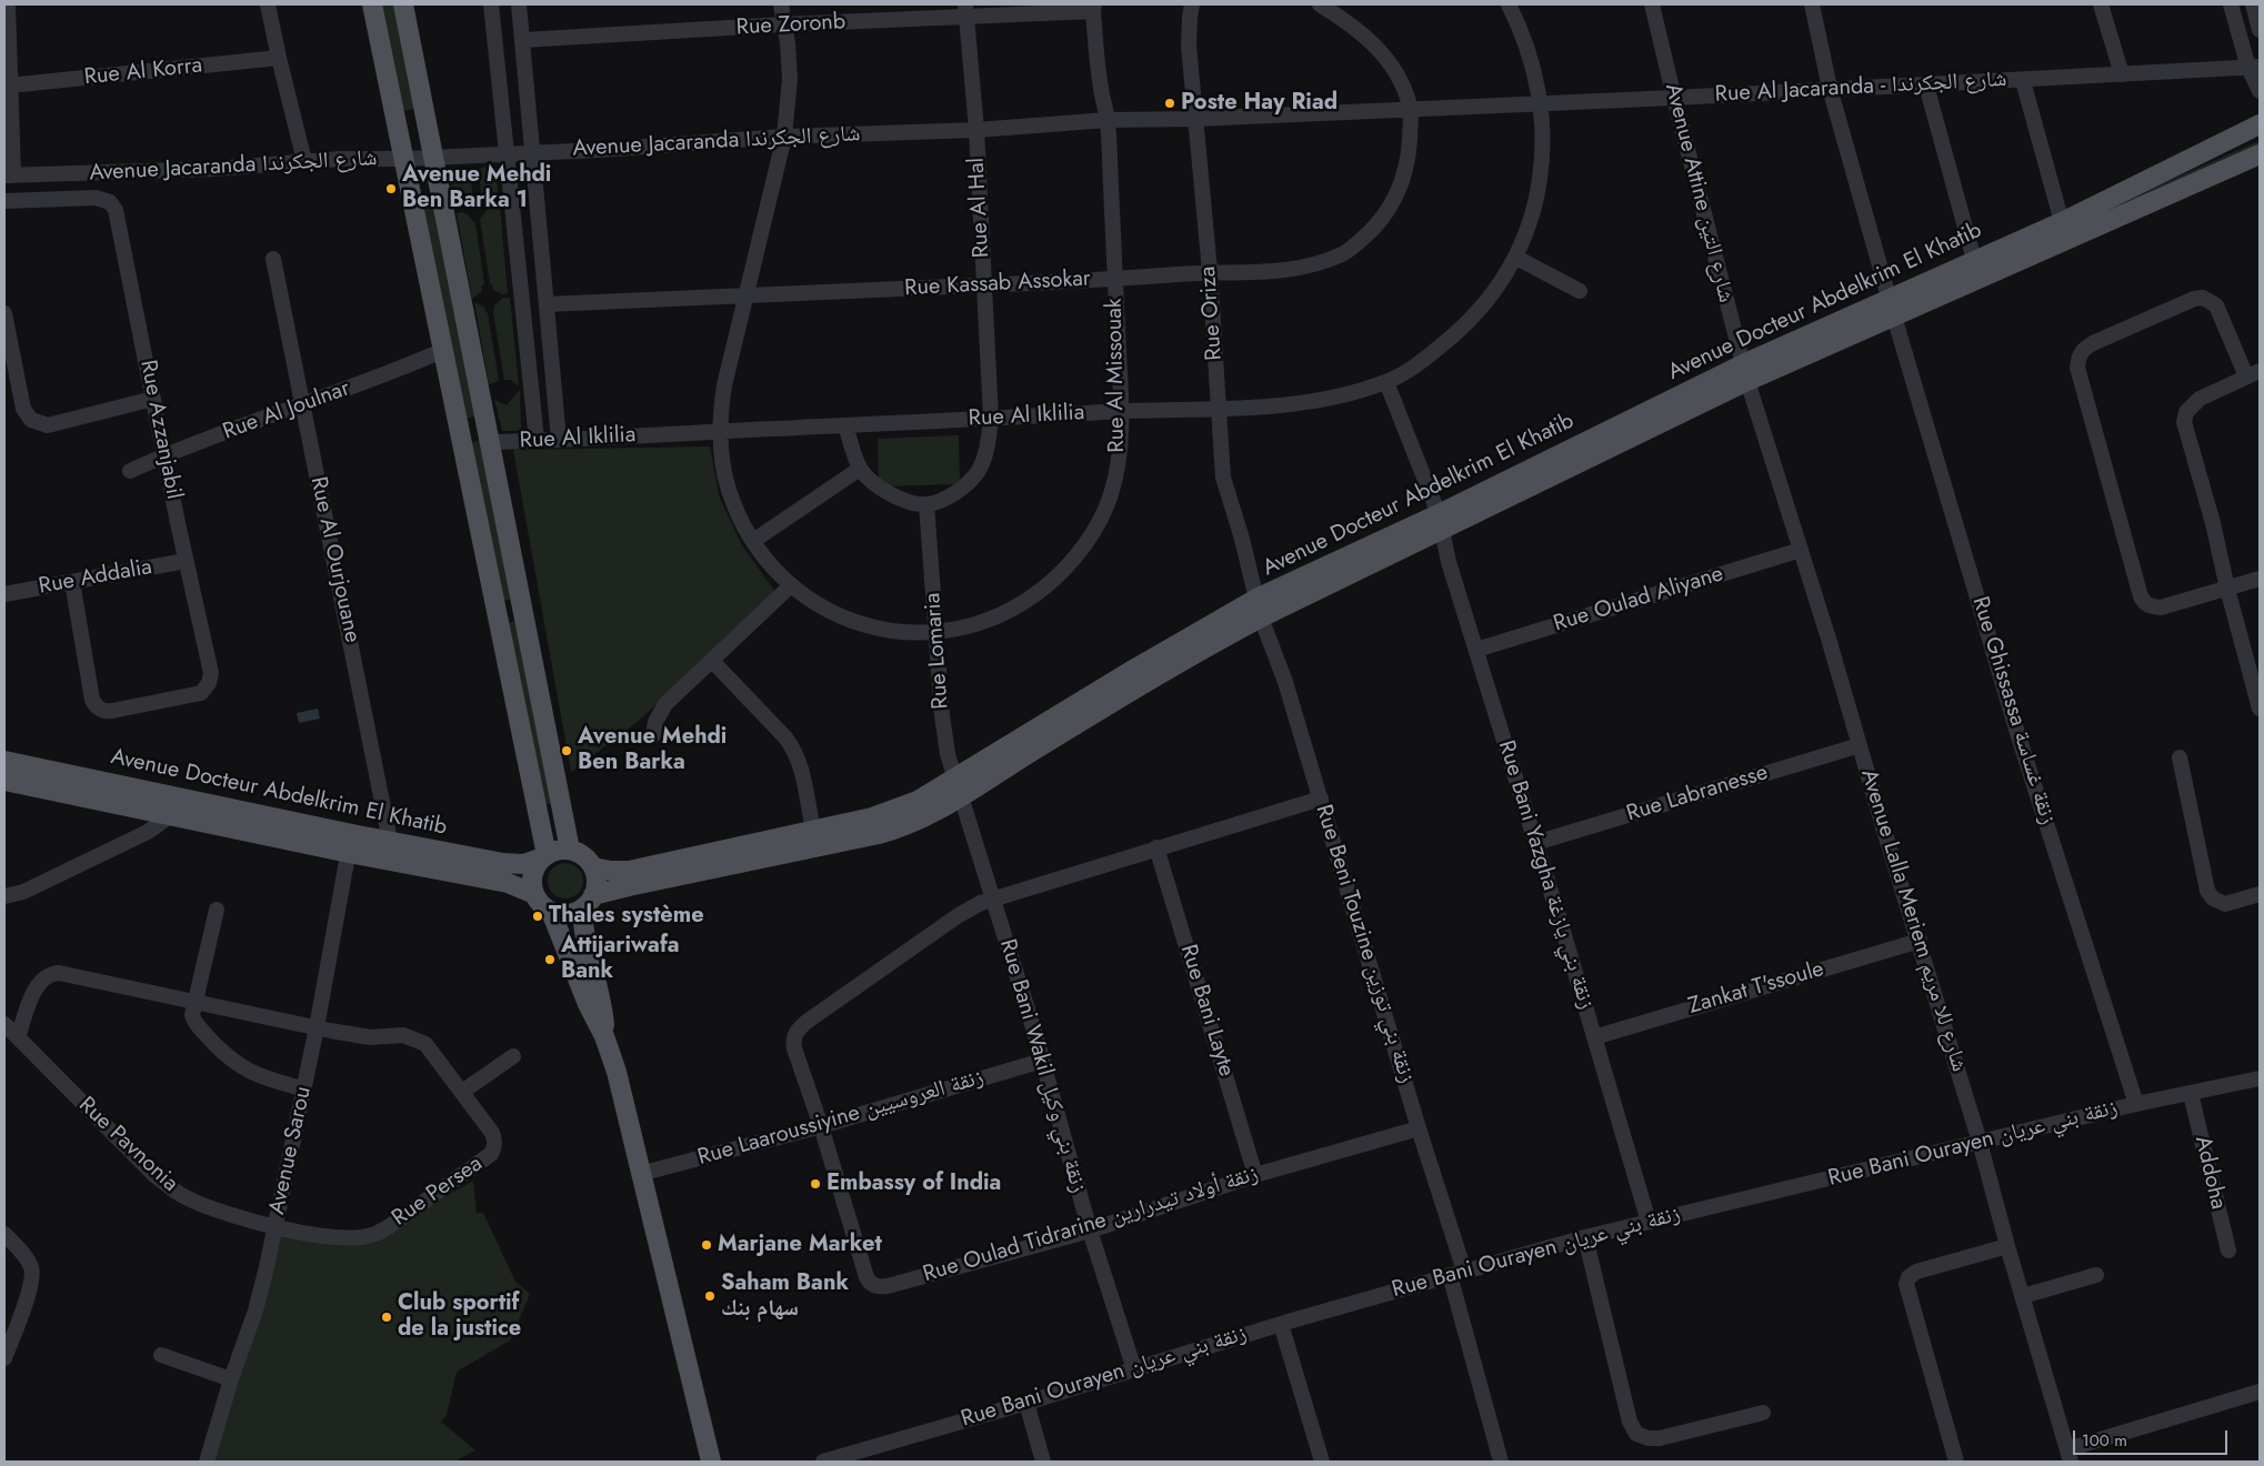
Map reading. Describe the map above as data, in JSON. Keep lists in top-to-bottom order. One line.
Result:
{"streets":{"main road":["Avenue Docteur Abdelkrim El Khatib"],"street":["Rue Zoronb","Rue Al Korra","Rue Al Jacaranda - شارع الجكرندا","Avenue Jacaranda شارع الجكرندا","Avenue Attine شارع التين","Rue Al Hal","Rue Kassab Assokar","Rue Oriza","Rue Al Missouak","Rue Al Joulnar","Rue Al Iklilia","Rue Azzanjabil","Rue Al Ourjouane","Rue Addalia","Rue Oulad Aliyane","Rue Lomaria","Rue Ghissassa زنقة غساسة","Rue Labranesse","Rue Bani Yazgha زنقة بني يازغة","Avenue Lalla Meriem شارع للا مريم","Rue Beni Touzine زنقة بني توزين","Zankat T'ssoule","Rue Bani Layte","Rue Bani Wakil زنقة بني وكيل","Rue Laaroussiyine زنقة العروسيين","Rue Bani Ourayen زنقة بني عريان","Rue Pavnonia","Avenue Sarou","Addoha","Rue Persea","Rue Oulad Tidrarine زنقة أولاد تيدرارين"]},"crossings":[["Rue Zoronb","Rue Al Hal"],["Rue Zoronb","Rue Al Missouak"],["Rue Al Jacaranda - شارع الجكرندا","Avenue Jacaranda شارع الجكرندا"],["Rue Al Jacaranda - شارع الجكرندا","Avenue Attine شارع التين"],["Rue Al Jacaranda - شارع الجكرندا","Rue Kassab Assokar"],["Rue Al Jacaranda - شارع الجكرندا","Rue Oriza"],["Rue Al Jacaranda - شارع الجكرندا","Rue Al Iklilia"],["Rue Al Jacaranda - شارع الجكرندا","Rue Ghissassa زنقة غساسة"],["Avenue Jacaranda شارع الجكرندا","Rue Al Hal"],["Avenue Jacaranda شارع الجكرندا","Rue Oriza"],["Avenue Jacaranda شارع الجكرندا","Rue Al Missouak"],["Avenue Attine شارع التين","Avenue Docteur Abdelkrim El Khatib"],["Avenue Attine شارع التين","Avenue Lalla Meriem شارع للا مريم"],["Rue Al Hal","Rue Kassab Assokar"],["Rue Al Hal","Rue Al Iklilia"],["Rue Kassab Assokar","Rue Oriza"],["Rue Kassab Assokar","Rue Al Missouak"],["Avenue Docteur Abdelkrim El Khatib","Rue Oriza"],["Avenue Docteur Abdelkrim El Khatib","Rue Al Ourjouane"],["Avenue Docteur Abdelkrim El Khatib","Rue Lomaria"],["Avenue Docteur Abdelkrim El Khatib","Rue Ghissassa زنقة غساسة"],["Avenue Docteur Abdelkrim El Khatib","Rue Bani Yazgha زنقة بني يازغة"],["Avenue Docteur Abdelkrim El Khatib","Avenue Lalla Meriem شارع للا مريم"],["Avenue Docteur Abdelkrim El Khatib","Rue Beni Touzine زنقة بني توزين"],["Avenue Docteur Abdelkrim El Khatib","Rue Bani Wakil زنقة بني وكيل"],["Avenue Docteur Abdelkrim El Khatib","Avenue Sarou"],["Rue Oriza","Rue Al Iklilia"],["Rue Oriza","Rue Beni Touzine زنقة بني توزين"],["Rue Al Missouak","Rue Al Iklilia"],["Rue Al Missouak","Rue Lomaria"],["Rue Al Joulnar","Rue Azzanjabil"],["Rue Al Joulnar","Rue Al Ourjouane"],["Rue Al Iklilia","Rue Bani Yazgha زنقة بني يازغة"],["Rue Azzanjabil","Rue Addalia"],["Rue Oulad Aliyane","Rue Bani Yazgha زنقة بني يازغة"],["Rue Oulad Aliyane","Avenue Lalla Meriem شارع للا مريم"],["Rue Lomaria","Rue Bani Wakil زنقة بني وكيل"],["Rue Ghissassa زنقة غساسة","Rue Bani Ourayen زنقة بني عريان"],["Rue Labranesse","Rue Bani Yazgha زنقة بني يازغة"],["Rue Labranesse","Avenue Lalla Meriem شارع للا مريم"],["Rue Bani Yazgha زنقة بني يازغة","Zankat T'ssoule"],["Rue Bani Yazgha زنقة بني يازغة","Rue Bani Ourayen زنقة بني عريان"],["Avenue Lalla Meriem شارع للا مريم","Zankat T'ssoule"],["Avenue Lalla Meriem شارع للا مريم","Rue Bani Ourayen زنقة بني عريان"],["Rue Beni Touzine زنقة بني توزين","Rue Bani Ourayen زنقة بني عريان"],["Rue Beni Touzine زنقة بني توزين","Rue Oulad Tidrarine زنقة أولاد تيدرارين"],["Rue Bani Layte","Rue Oulad Tidrarine زنقة أولاد تيدرارين"],["Rue Bani Wakil زنقة بني وكيل","Rue Laaroussiyine زنقة العروسيين"],["Rue Bani Wakil زنقة بني وكيل","Rue Bani Ourayen زنقة بني عريان"],["Rue Bani Wakil زنقة بني وكيل","Rue Oulad Tidrarine زنقة أولاد تيدرارين"],["Rue Laaroussiyine زنقة العروسيين","Rue Oulad Tidrarine زنقة أولاد تيدرارين"],["Rue Bani Ourayen زنقة بني عريان","Addoha"],["Rue Pavnonia","Avenue Sarou"],["Rue Pavnonia","Rue Persea"],["Avenue Sarou","Rue Persea"]],"places":["Poste Hay Riad","Avenue Mehdi Ben Barka 1","Avenue Mehdi Ben Barka","Thales système","Attijariwafa Bank","Embassy of India","Marjane Market","Saham Bank سهام بنك","Club sportif de la justice"],"scale_bar":"100 m"}
